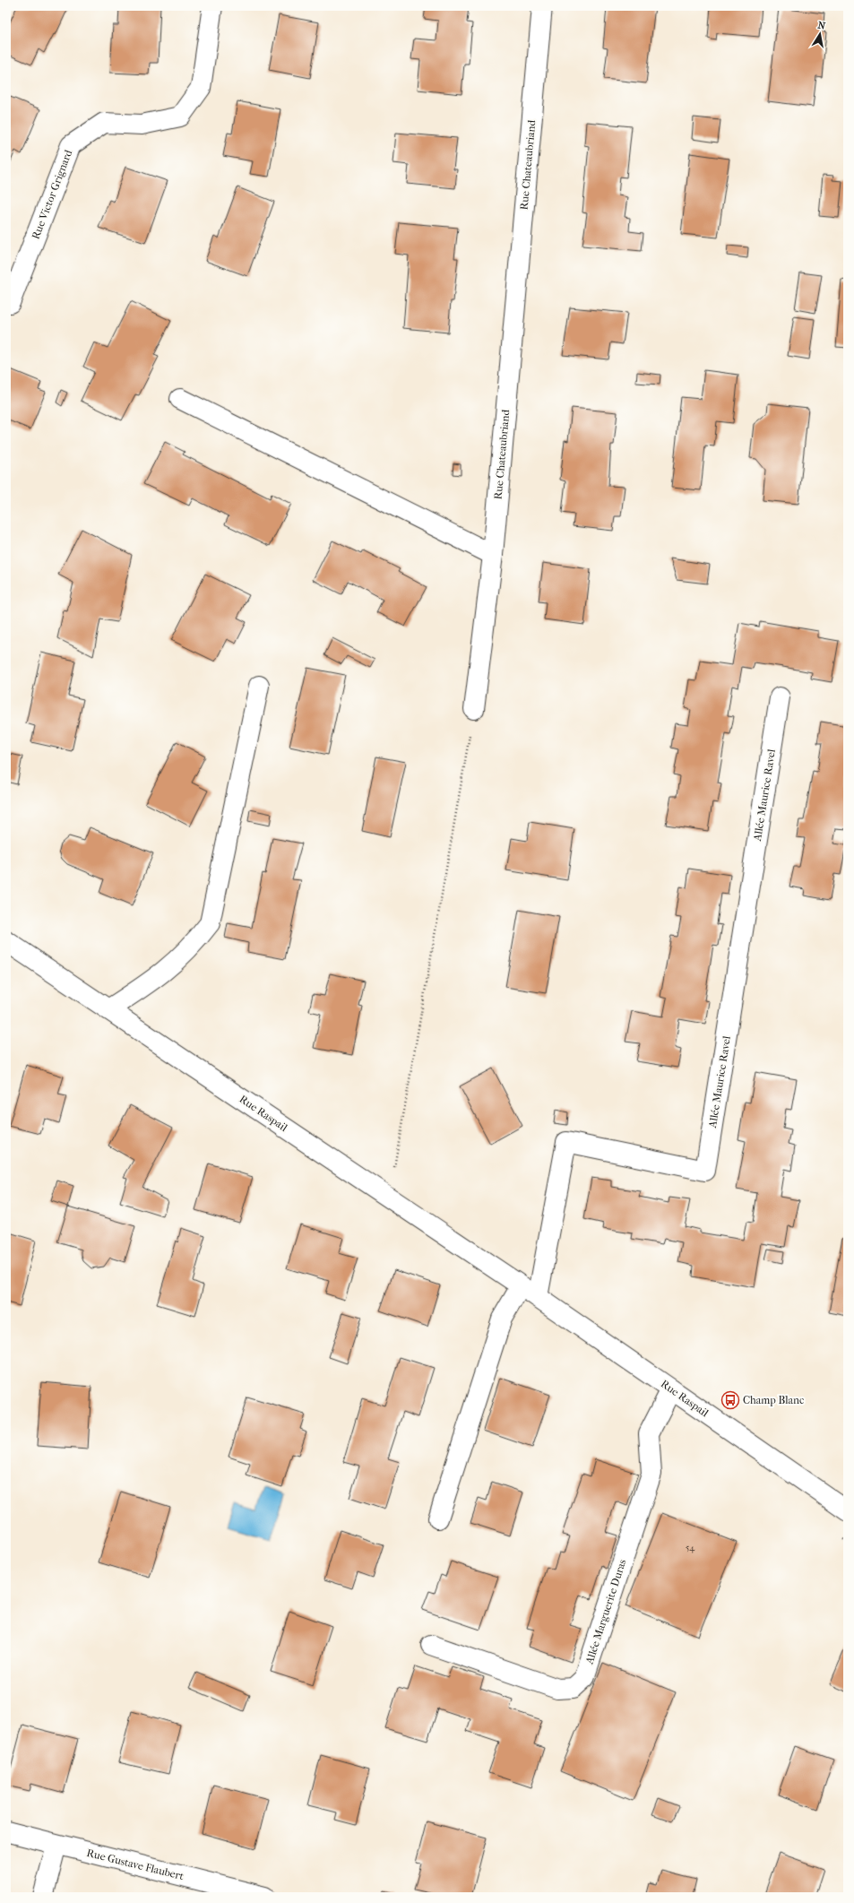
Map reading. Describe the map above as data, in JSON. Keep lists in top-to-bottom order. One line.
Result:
{"streets":{"street":["Rue Chateaubriand","Rue Victor Grignard","Allée Maurice Ravel","Rue Raspail","Allée Marguerite Duras","Rue Gustave Flaubert"]},"crossings":[["Allée Maurice Ravel","Rue Raspail"],["Rue Raspail","Allée Marguerite Duras"]],"places":{"bus stop":["Champ Blanc"]},"house_numbers":["54"],"north":"top"}
